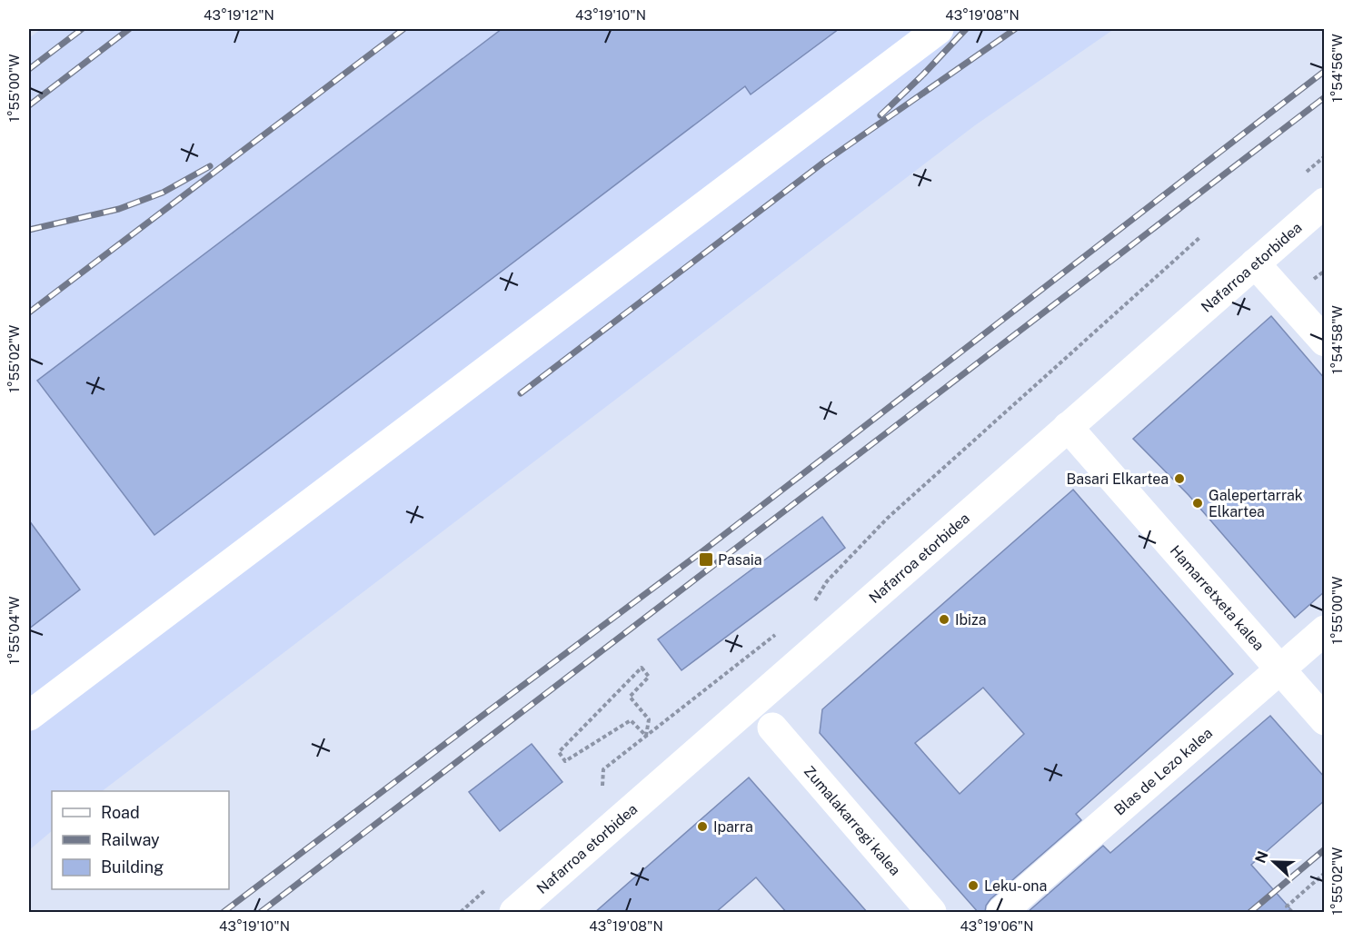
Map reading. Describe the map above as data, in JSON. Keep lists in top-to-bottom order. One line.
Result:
{"streets":{"street":["Nafarroa etorbidea","Hamarretxeta kalea","Blas de Lezo kalea","Zumalakarregi kalea"]},"crossings":[["Nafarroa etorbidea","Hamarretxeta kalea"],["Hamarretxeta kalea","Blas de Lezo kalea"]],"places":{"other":["Basari Elkartea","Galepertarrak Elkartea","Ibiza","Iparra","Leku-ona"],"transit":["Pasaia"]},"legend":["Road","Railway","Building"],"north":"left","coordinates":["43°19'12\"N","43°19'10\"N","43°19'08\"N","1°54'56\"W","1°55'00\"W","1°54'58\"W","1°55'02\"W","1°55'04\"W","43°19'06\"N"]}
